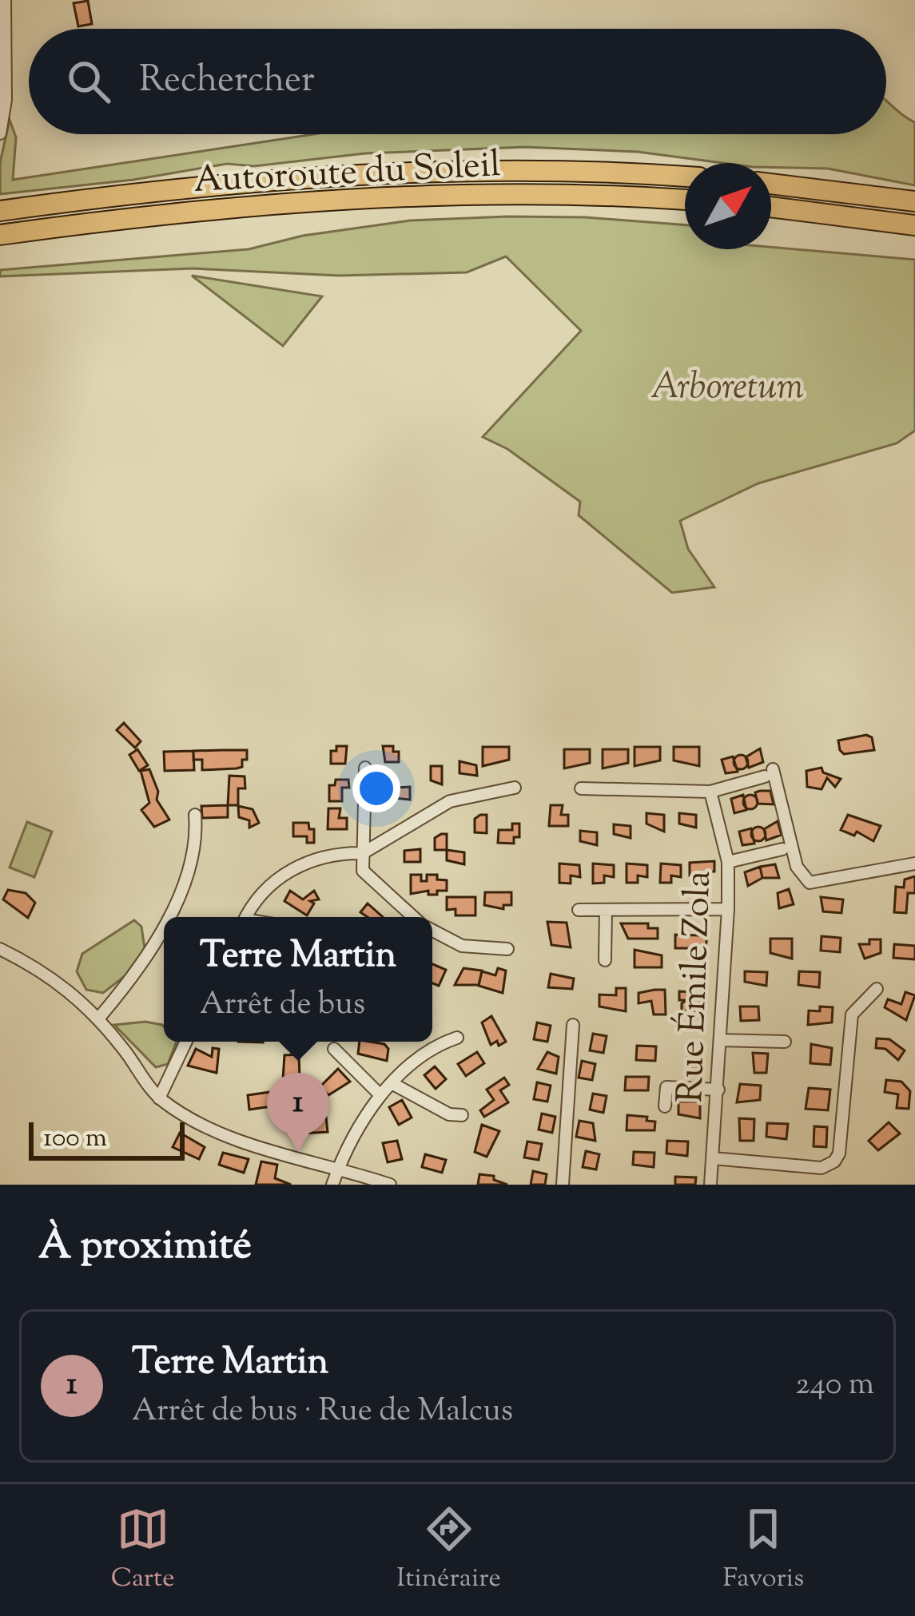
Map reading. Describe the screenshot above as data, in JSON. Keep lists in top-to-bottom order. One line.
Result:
{"streets":{"highway":["Autoroute du Soleil"],"street":["Rue Émile Zola"]},"parks":["Arboretum"],"scale_bar":"100 m","north":"top right","page":{"search":"Rechercher","popup":["Terre Martin","Arrêt de bus"],"pins":"1","scale":"100 m","heading":"À proximité","list":[{"mark":"1","name":"Terre Martin","note":"Arrêt de bus · Rue de Malcus","value":"240 m"}],"nav":["Carte","Itinéraire","Favoris"]}}
